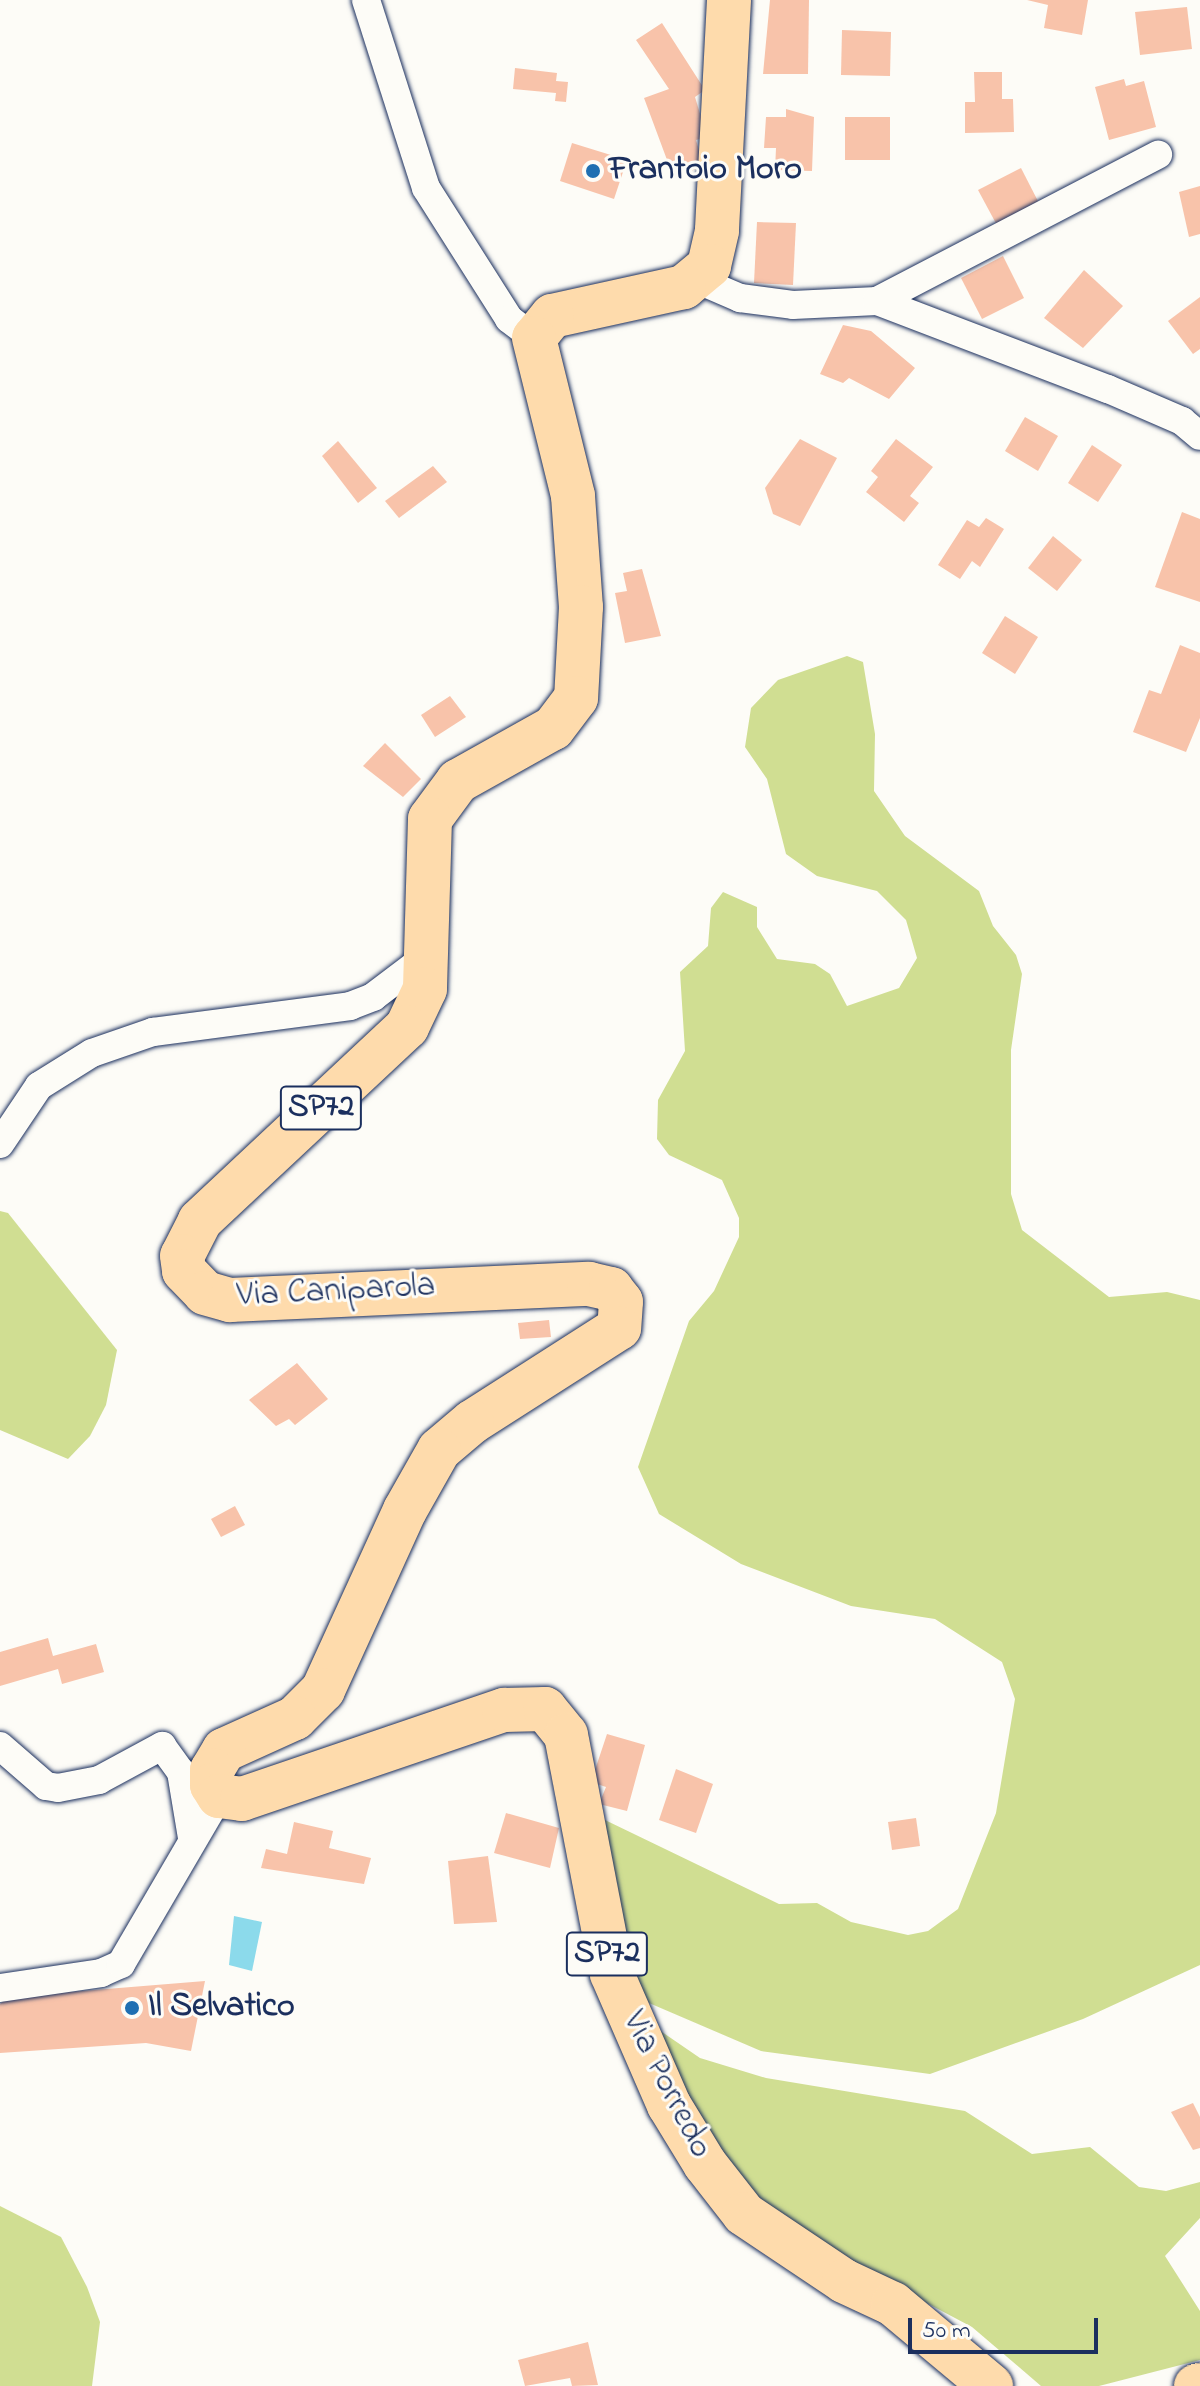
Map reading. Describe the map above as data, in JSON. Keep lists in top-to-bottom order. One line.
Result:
{"streets":{"main road":["SP72","Via Caniparola","Via Porredo"]},"crossings":[["Via Caniparola","Via Porredo"]],"places":["Frantoio Moro","Il Selvatico"],"scale_bar":"50 m"}
